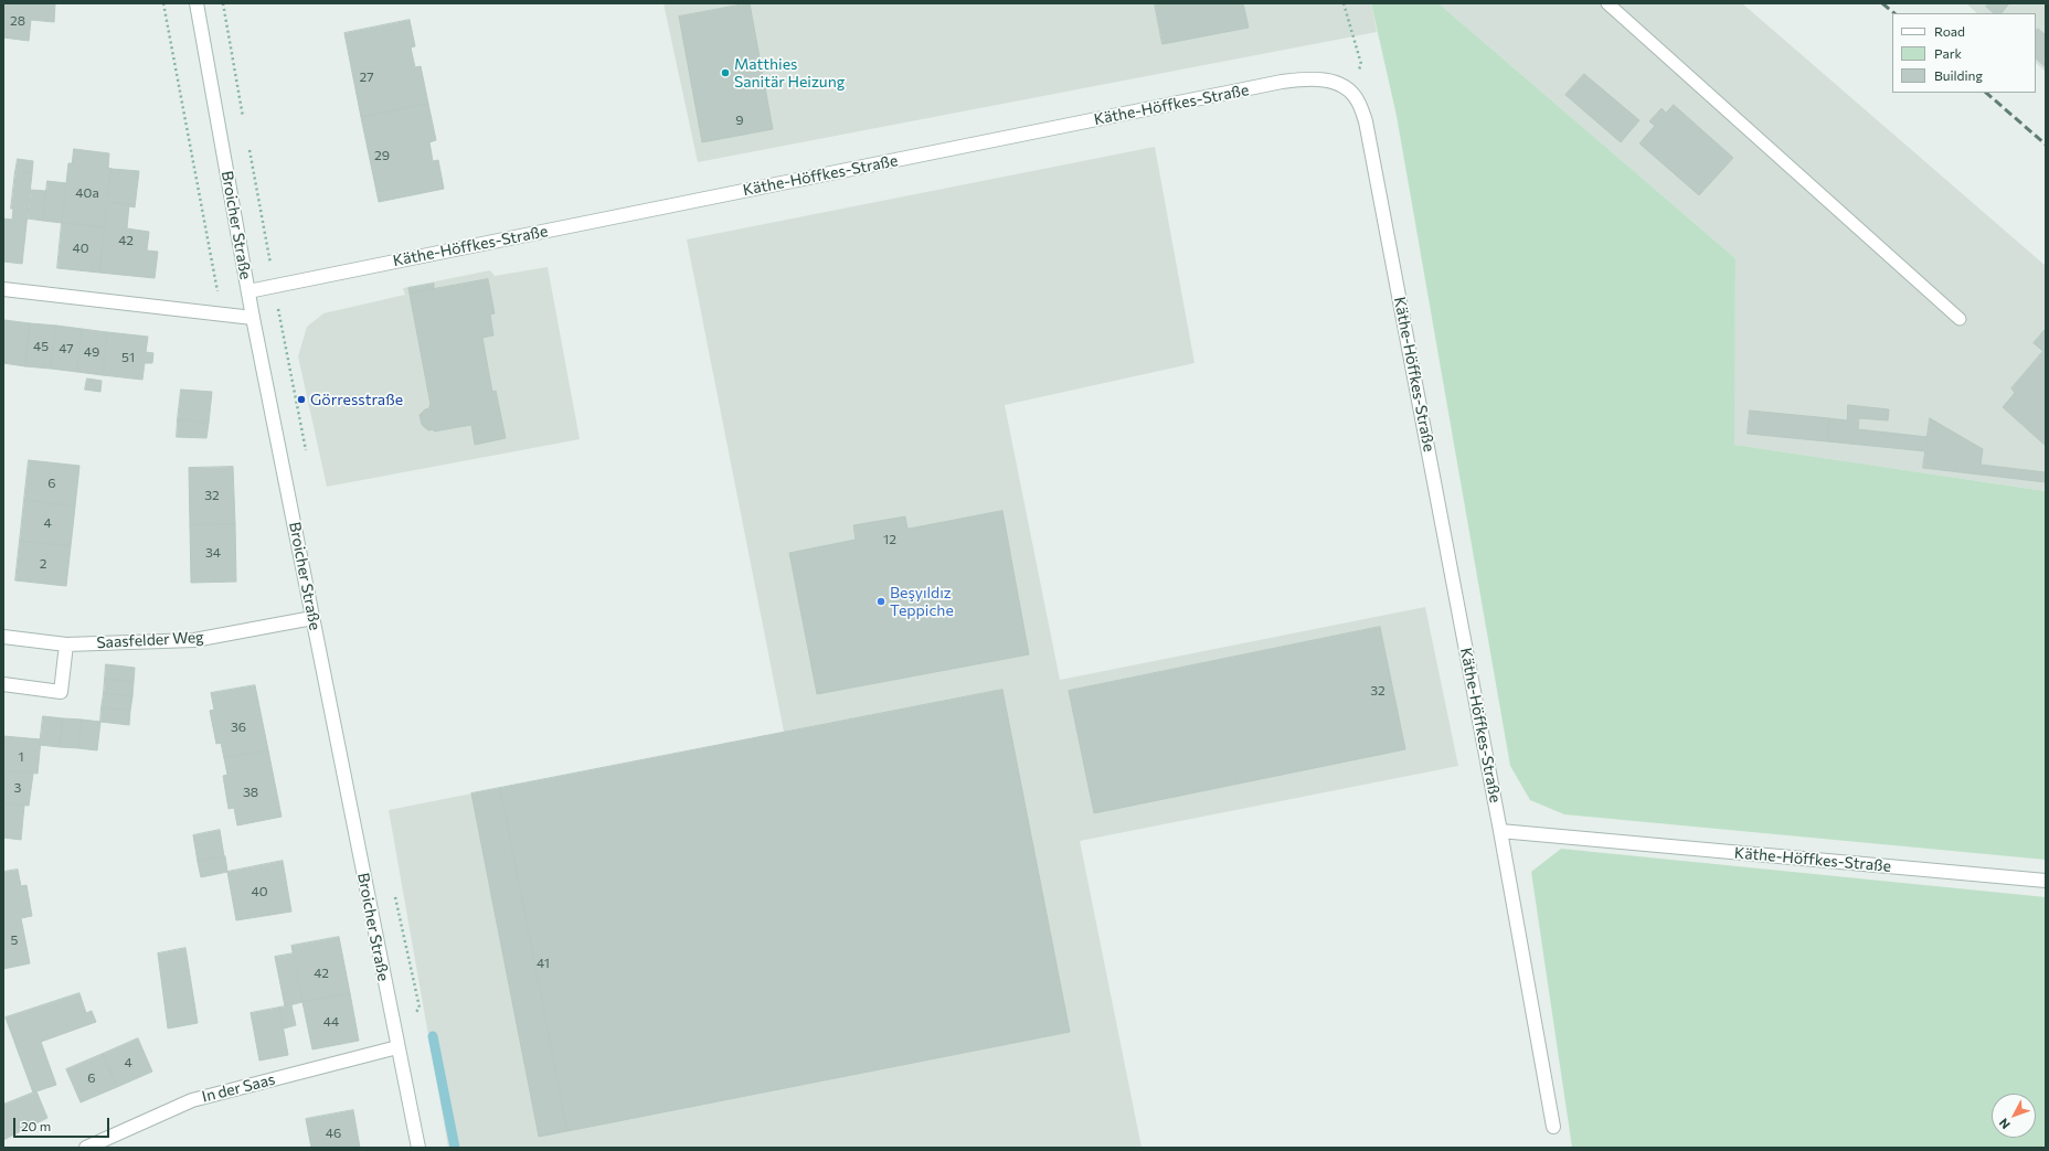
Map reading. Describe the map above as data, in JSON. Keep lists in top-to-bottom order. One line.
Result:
{"streets":{"street":["Käthe-Höffkes-Straße","Broicher Straße","Saasfelder Weg","In der Saas"]},"crossings":[["Käthe-Höffkes-Straße","Broicher Straße"],["Broicher Straße","Saasfelder Weg"],["Broicher Straße","In der Saas"]],"places":["Matthies Sanitär Heizung","Görresstraße","Beşyıldız Teppiche"],"house_numbers":["28","27","9","29","40a","42","40","45","47","49","51","6","32","4","12","34","2","32","36","1","3","38","40","5","41","42","44","4","6","46"],"legend":["Road","Park","Building"],"scale_bar":"20 m","north":"bottom left"}
